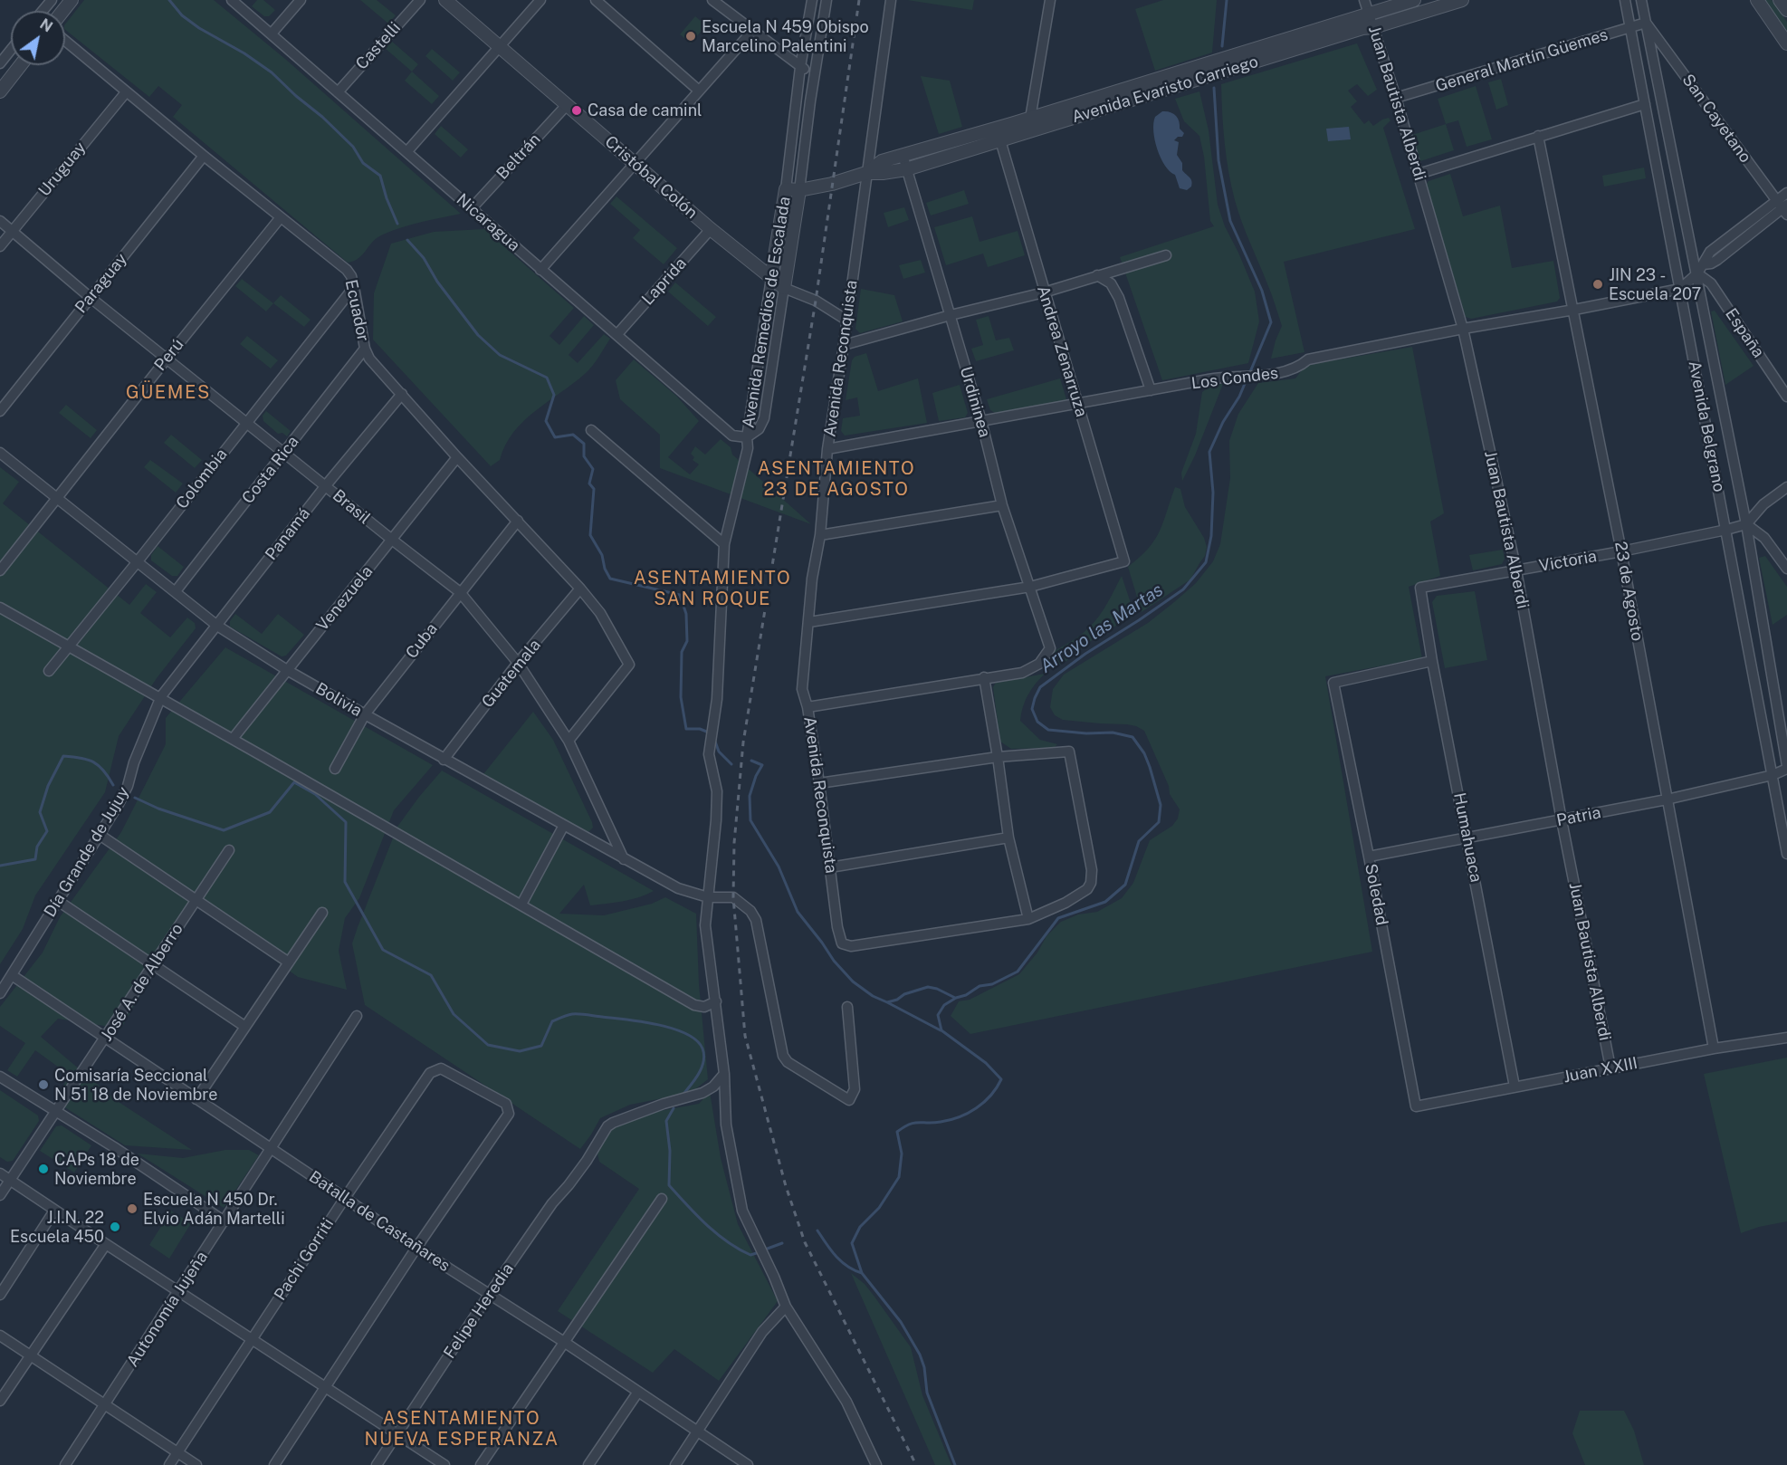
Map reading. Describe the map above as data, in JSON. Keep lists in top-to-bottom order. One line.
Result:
{"streets":{"street":["Castelli","General Martín Güemes","Avenida Evaristo Carriego","Juan Bautista Alberdi","San Cayetano","Beltrán","Uruguay","Cristóbal Colón","Nicaragua","Laprida","Paraguay","Ecuador","Avenida Remedios de Escalada","España","Andrea Zenarruza","Perú","Avenida Reconquista","Los Condes","Urdininea","Avenida Belgrano","Costa Rica","Colombia","Brasil","Panamá","Victoria","23 de Agosto","Venezuela","Cuba","Guatemala","Bolivia","Patria","Humahuaca","Día Grande de Jujuy","Soledad","José A. de Alberro","Juan XXIII","Batalla de Castañares","Pachi Gorriti","Autonomía Jujeña","Felipe Heredia"]},"crossings":[["Castelli","Nicaragua"],["General Martín Güemes","Juan Bautista Alberdi"],["General Martín Güemes","San Cayetano"],["General Martín Güemes","Avenida Belgrano"],["Avenida Evaristo Carriego","Juan Bautista Alberdi"],["Avenida Evaristo Carriego","Avenida Remedios de Escalada"],["Avenida Evaristo Carriego","Andrea Zenarruza"],["Avenida Evaristo Carriego","Avenida Reconquista"],["Avenida Evaristo Carriego","Urdininea"],["Juan Bautista Alberdi","Los Condes"],["Juan Bautista Alberdi","Victoria"],["Juan Bautista Alberdi","Patria"],["Juan Bautista Alberdi","Juan XXIII"],["San Cayetano","Avenida Belgrano"],["Beltrán","Cristóbal Colón"],["Beltrán","Nicaragua"],["Uruguay","Ecuador"],["Uruguay","Brasil"],["Cristóbal Colón","Laprida"],["Cristóbal Colón","Avenida Remedios de Escalada"],["Nicaragua","Laprida"],["Nicaragua","Avenida Remedios de Escalada"],["Paraguay","Ecuador"],["Paraguay","Brasil"],["Ecuador","Perú"],["Ecuador","Costa Rica"],["Ecuador","Colombia"],["Ecuador","Brasil"],["Ecuador","Panamá"],["Ecuador","Venezuela"],["Ecuador","Cuba"],["Ecuador","Guatemala"],["España","Avenida Belgrano"],["Andrea Zenarruza","Los Condes"],["Andrea Zenarruza","Urdininea"],["Perú","Brasil"],["Perú","Bolivia"],["Avenida Reconquista","Los Condes"],["Los Condes","Urdininea"],["Los Condes","Avenida Belgrano"],["Los Condes","23 de Agosto"],["Avenida Belgrano","Victoria"],["Avenida Belgrano","Patria"],["Costa Rica","Brasil"],["Costa Rica","Bolivia"],["Colombia","Brasil"],["Colombia","Bolivia"],["Brasil","Panamá"],["Brasil","Venezuela"],["Brasil","Cuba"],["Brasil","Guatemala"],["Brasil","Bolivia"],["Panamá","Bolivia"],["Panamá","Día Grande de Jujuy"],["Victoria","23 de Agosto"],["Victoria","Humahuaca"],["23 de Agosto","Patria"],["23 de Agosto","Juan XXIII"],["Venezuela","Bolivia"],["Cuba","Bolivia"],["Guatemala","Bolivia"],["Bolivia","Día Grande de Jujuy"],["Patria","Humahuaca"],["Patria","Soledad"],["Humahuaca","Soledad"],["Humahuaca","Juan XXIII"],["Día Grande de Jujuy","Batalla de Castañares"],["Soledad","Juan XXIII"],["José A. de Alberro","Batalla de Castañares"],["Batalla de Castañares","Pachi Gorriti"],["Batalla de Castañares","Autonomía Jujeña"],["Batalla de Castañares","Felipe Heredia"]],"districts":["GÜEMES","ASENTAMIENTO 23 DE AGOSTO","ASENTAMIENTO SAN ROQUE","ASENTAMIENTO NUEVA ESPERANZA"],"water":["Arroyo las Martas"],"places":["Escuela N 459 Obispo Marcelino Palentini","Casa de caminl","JIN 23 - Escuela 207","Comisaría Seccional N 51 18 de Noviembre","CAPs 18 de Noviembre","Escuela N 450 Dr. Elvio Adán Martelli","J.I.N. 22 Escuela 450"],"north":"top right"}
